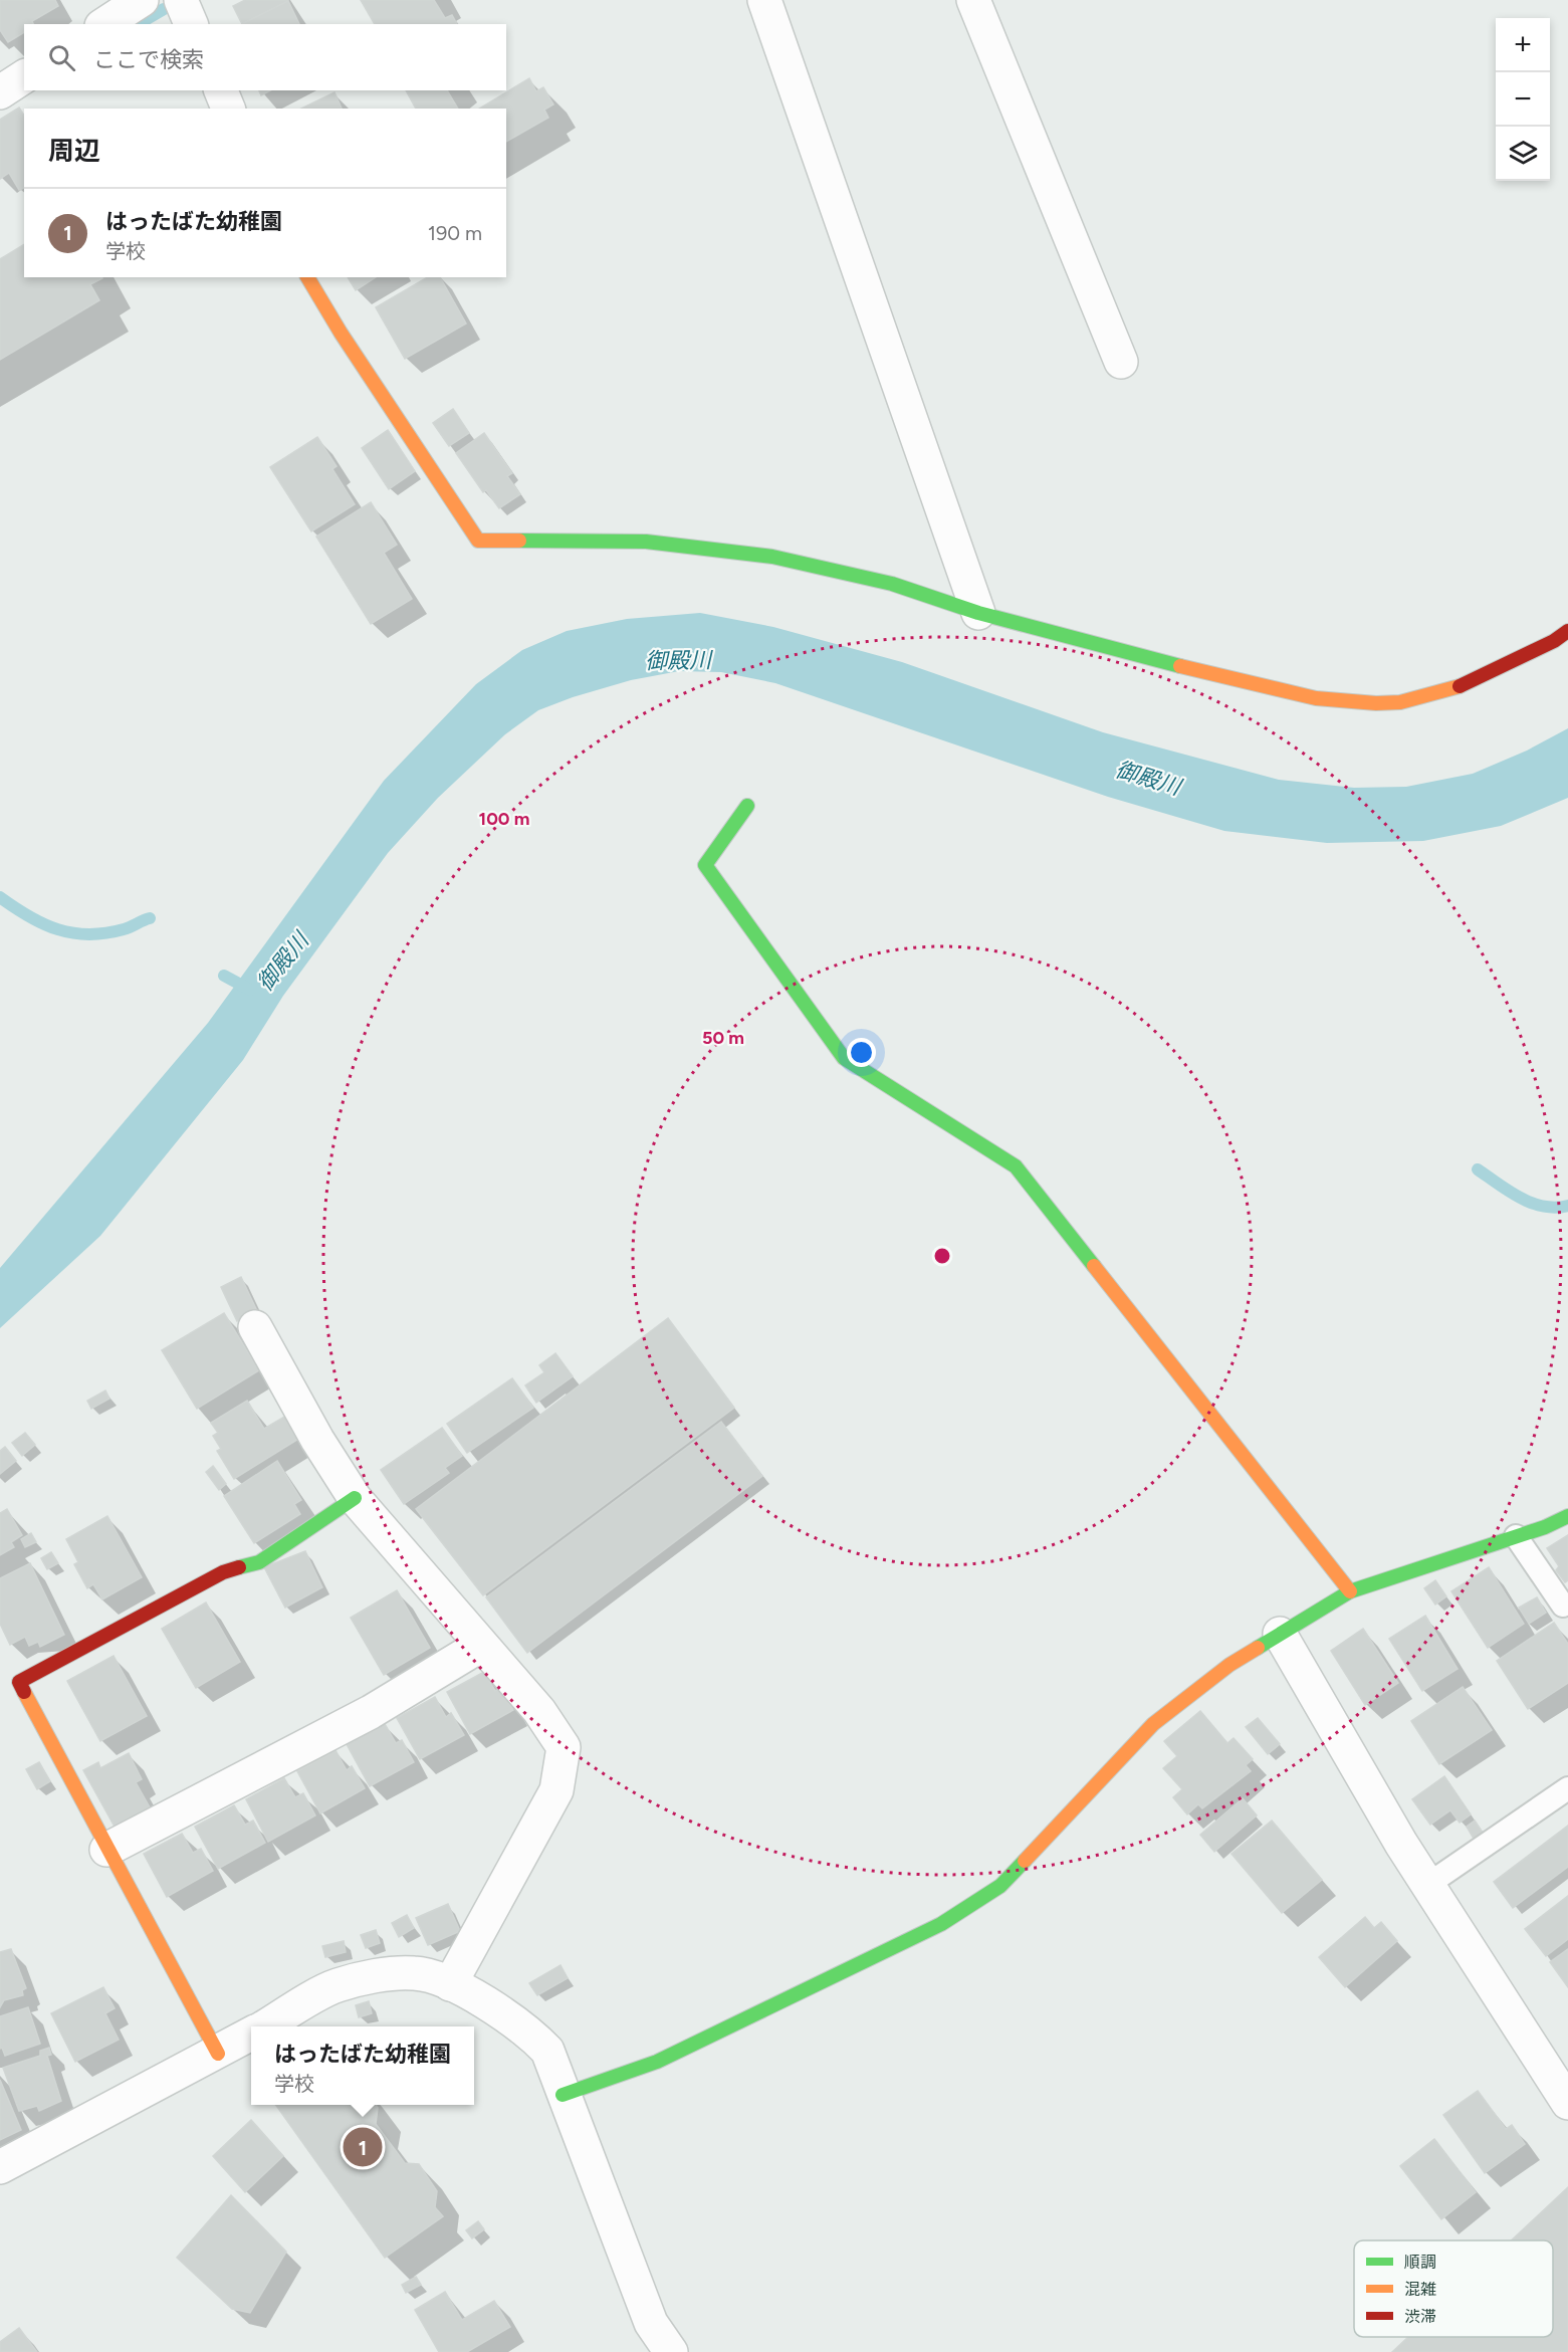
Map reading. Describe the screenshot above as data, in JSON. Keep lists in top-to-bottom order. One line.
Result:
{"water":["御殿川"],"legend":["順調","混雑","渋滞"],"page":{"map_buttons":["+","−"],"search":"ここで検索","heading":"周辺","list":[{"mark":"1","name":"はったばた幼稚園","note":"学校","value":"190 m"}],"popup":["はったばた幼稚園","学校"],"pins":"1"},"rings":["100 m","50 m"]}
